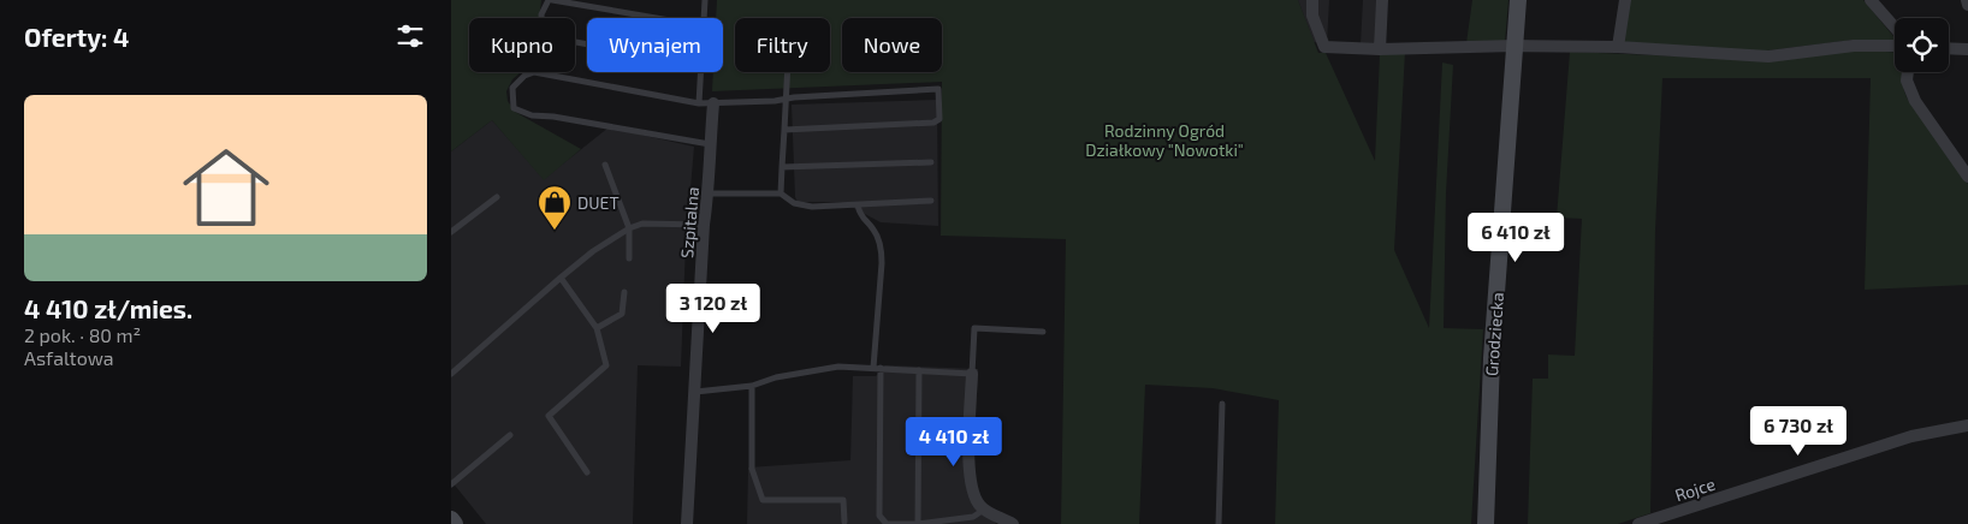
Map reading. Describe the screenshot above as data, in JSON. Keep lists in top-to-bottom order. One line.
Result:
{"streets":{"street":["Szpitalna","Grodziecka","Rojce"]},"parks":["Rodzinny Ogród Działkowy \"Nowotki\""],"places":{"shop":["DUET"]},"page":{"heading":"Oferty: 4","chip":["Kupno","Wynajem","Filtry","Nowe"],"list":[{"name":"4 410 zł/mies.","note":"2 pok. · 80 m² · Asfaltowa"}],"price":["6 410 zł","3 120 zł","6 730 zł","4 410 zł"]}}
